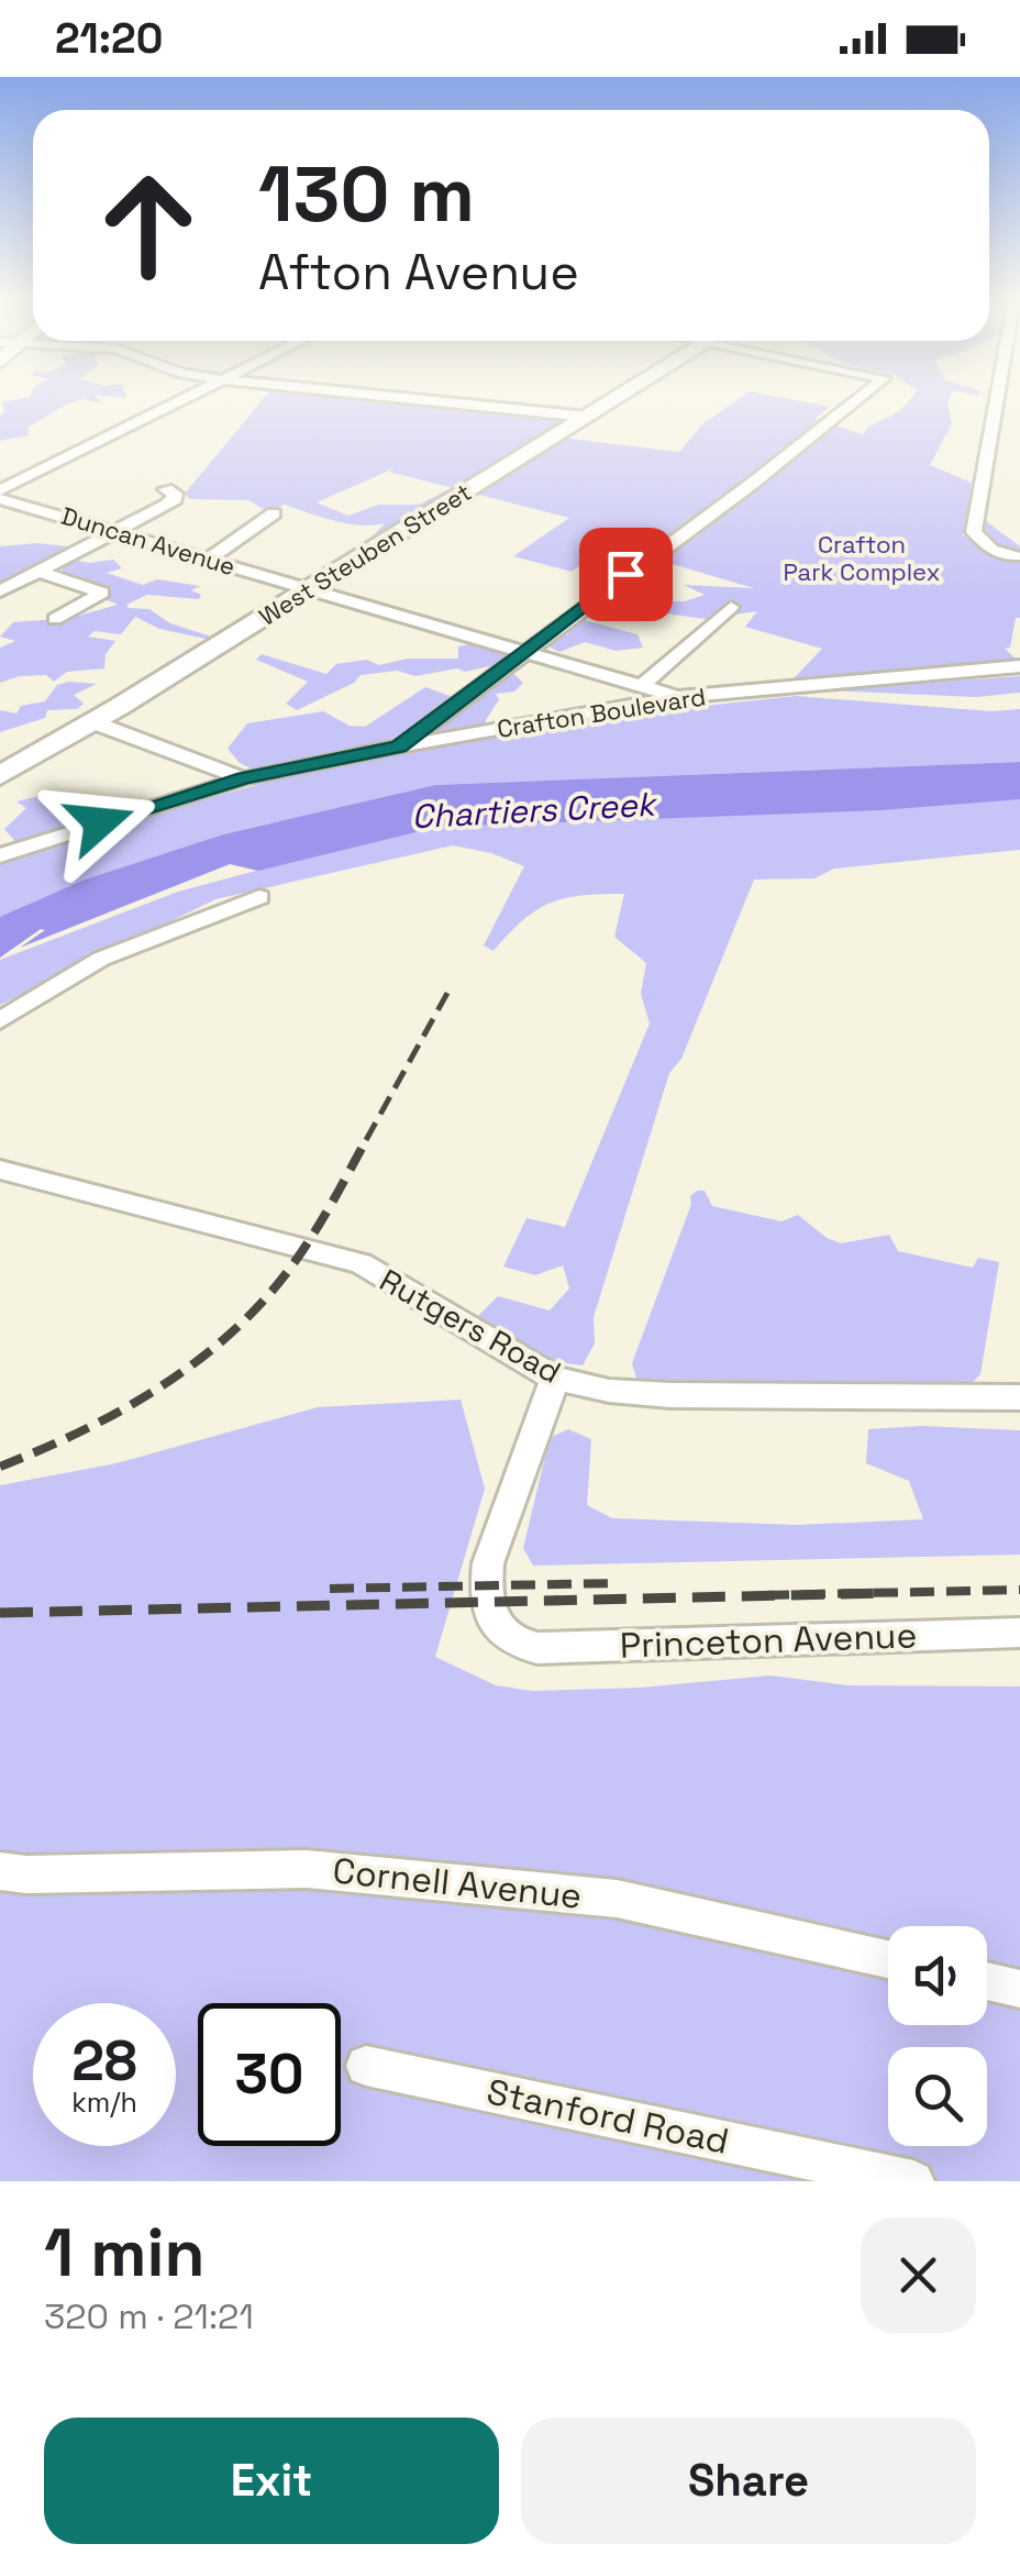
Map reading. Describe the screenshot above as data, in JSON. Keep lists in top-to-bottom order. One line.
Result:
{"streets":{"main road":["West Steuben Street"],"street":["Duncan Avenue","Crafton Boulevard","Rutgers Road","Princeton Avenue","Cornell Avenue","Stanford Road"]},"crossings":[["Duncan Avenue","West Steuben Street"],["Duncan Avenue","Crafton Boulevard"],["Rutgers Road","Princeton Avenue"]],"water":["Chartiers Creek"],"parks":["Crafton Park Complex"],"page":{"status":"21:20","turn":["130 m","Afton Avenue"],"speed":"28 km/h","limit":"30","heading":["1 min","320 m · 21:21"],"buttons":["Exit","Share"]}}
